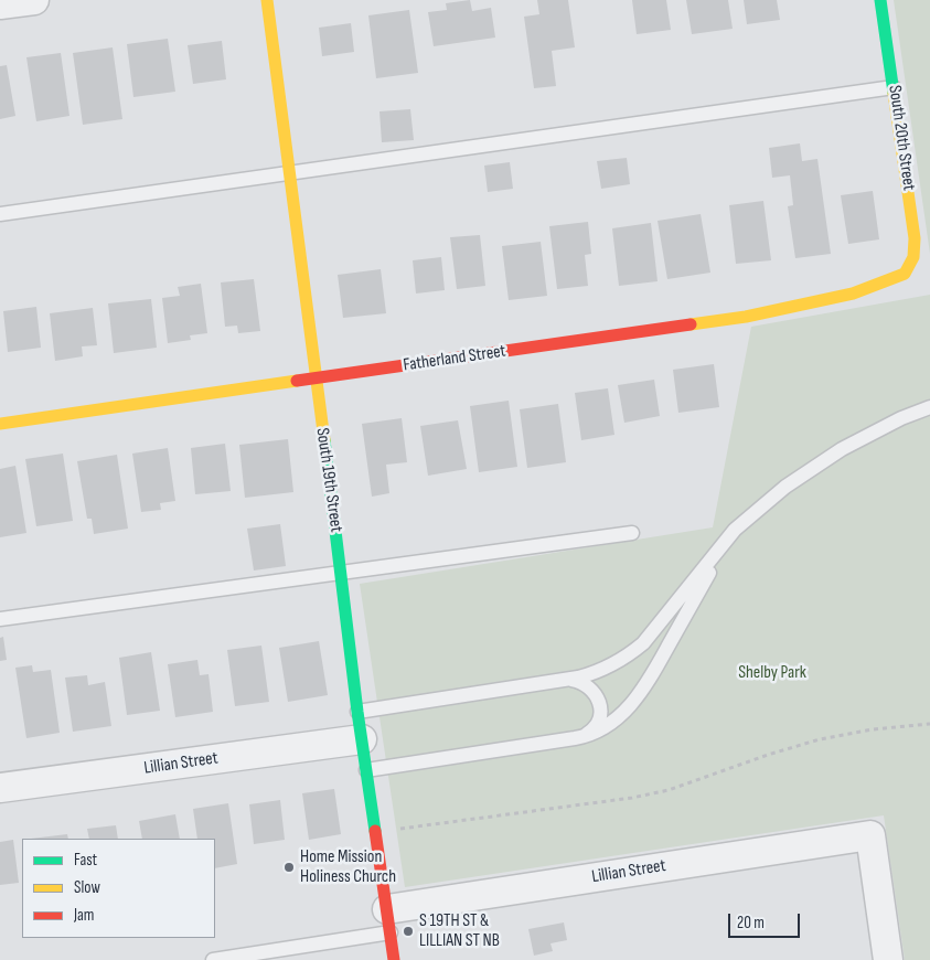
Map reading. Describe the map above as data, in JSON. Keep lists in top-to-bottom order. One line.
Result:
{"streets":{"street":["South 20th Street","Fatherland Street","South 19th Street","Lillian Street"]},"crossings":[["South 20th Street","Fatherland Street"],["Fatherland Street","South 19th Street"],["South 19th Street","Lillian Street"]],"parks":["Shelby Park"],"places":["Home Mission Holiness Church","S 19TH ST & LILLIAN ST NB"],"legend":["Fast","Slow","Jam"],"scale_bar":"20 m"}
